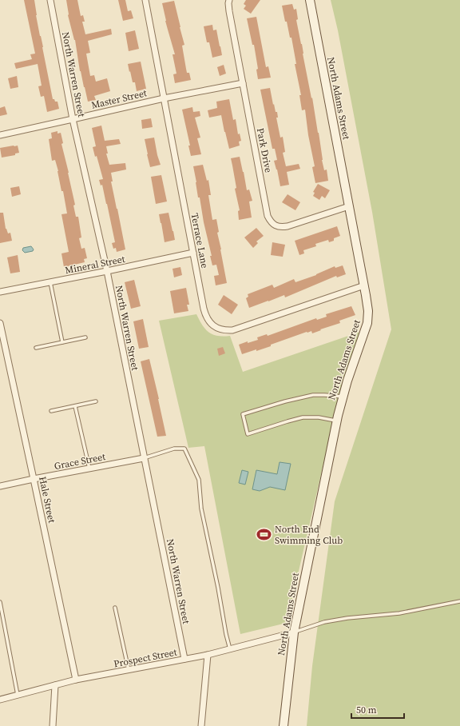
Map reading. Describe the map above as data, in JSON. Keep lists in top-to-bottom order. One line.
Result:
{"streets":{"street":["North Warren Street","North Adams Street","Master Street","Park Drive","Terrace Lane","Mineral Street","Grace Street","Hale Street","Prospect Street"]},"crossings":[["North Warren Street","Master Street"],["North Warren Street","Mineral Street"],["North Warren Street","Grace Street"],["North Warren Street","Prospect Street"],["North Adams Street","Park Drive"],["North Adams Street","Terrace Lane"],["North Adams Street","Prospect Street"],["Master Street","Park Drive"],["Master Street","Terrace Lane"],["Terrace Lane","Mineral Street"],["Grace Street","Hale Street"],["Hale Street","Prospect Street"]],"places":{"sports":["North End Swimming Club"]},"scale_bar":"50 m"}
